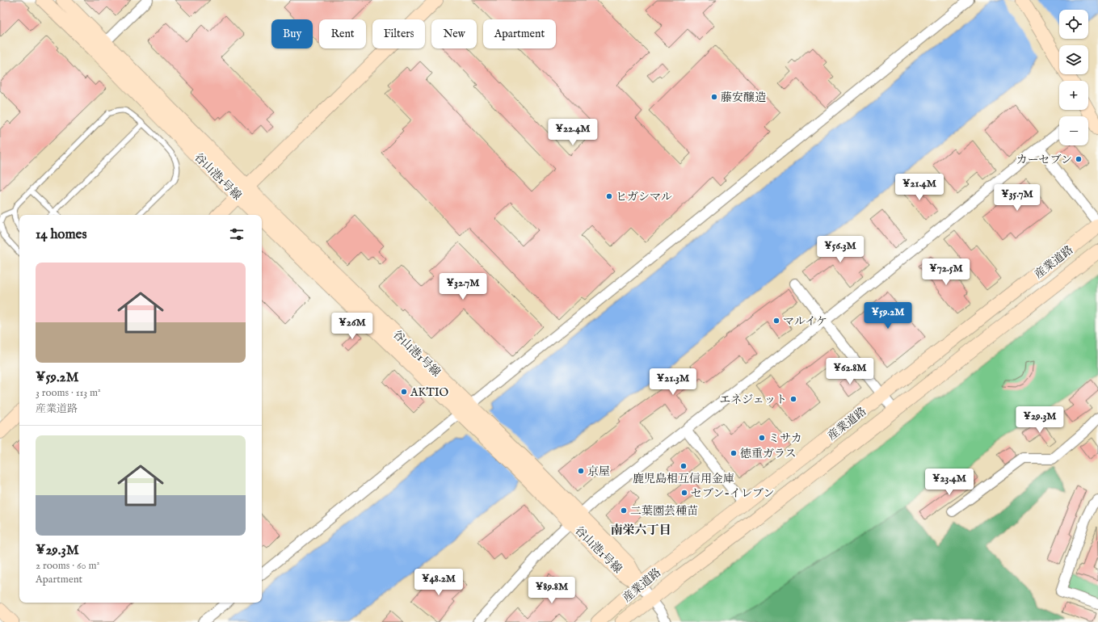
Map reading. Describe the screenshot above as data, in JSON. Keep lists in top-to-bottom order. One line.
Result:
{"streets":{"street":["谷山港1号線","産業道路"]},"crossings":[["谷山港1号線","産業道路"]],"districts":["南栄六丁目"],"places":["藤安醸造","カーセブン","ヒガシマル","マルイケ","AKTIO","エネジェット","ミサカ","徳重ガラス","鹿児島相互信用金庫","京屋","セブン-イレブン","二葉園芸種苗"],"page":{"map_buttons":["+","−"],"chip":["Buy","Rent","Filters","New","Apartment"],"price":["¥22.4M","¥21.4M","¥35.7M","¥56.3M","¥72.5M","¥32.7M","¥59.2M","¥26M","¥62.8M","¥21.3M","¥29.3M","¥23.4M","¥48.2M","¥89.8M"],"heading":"14 homes","list":[{"name":"¥59.2M","note":"3 rooms · 113 m² · 産業道路"},{"name":"¥29.3M","note":"2 rooms · 60 m² · Apartment"}]}}
